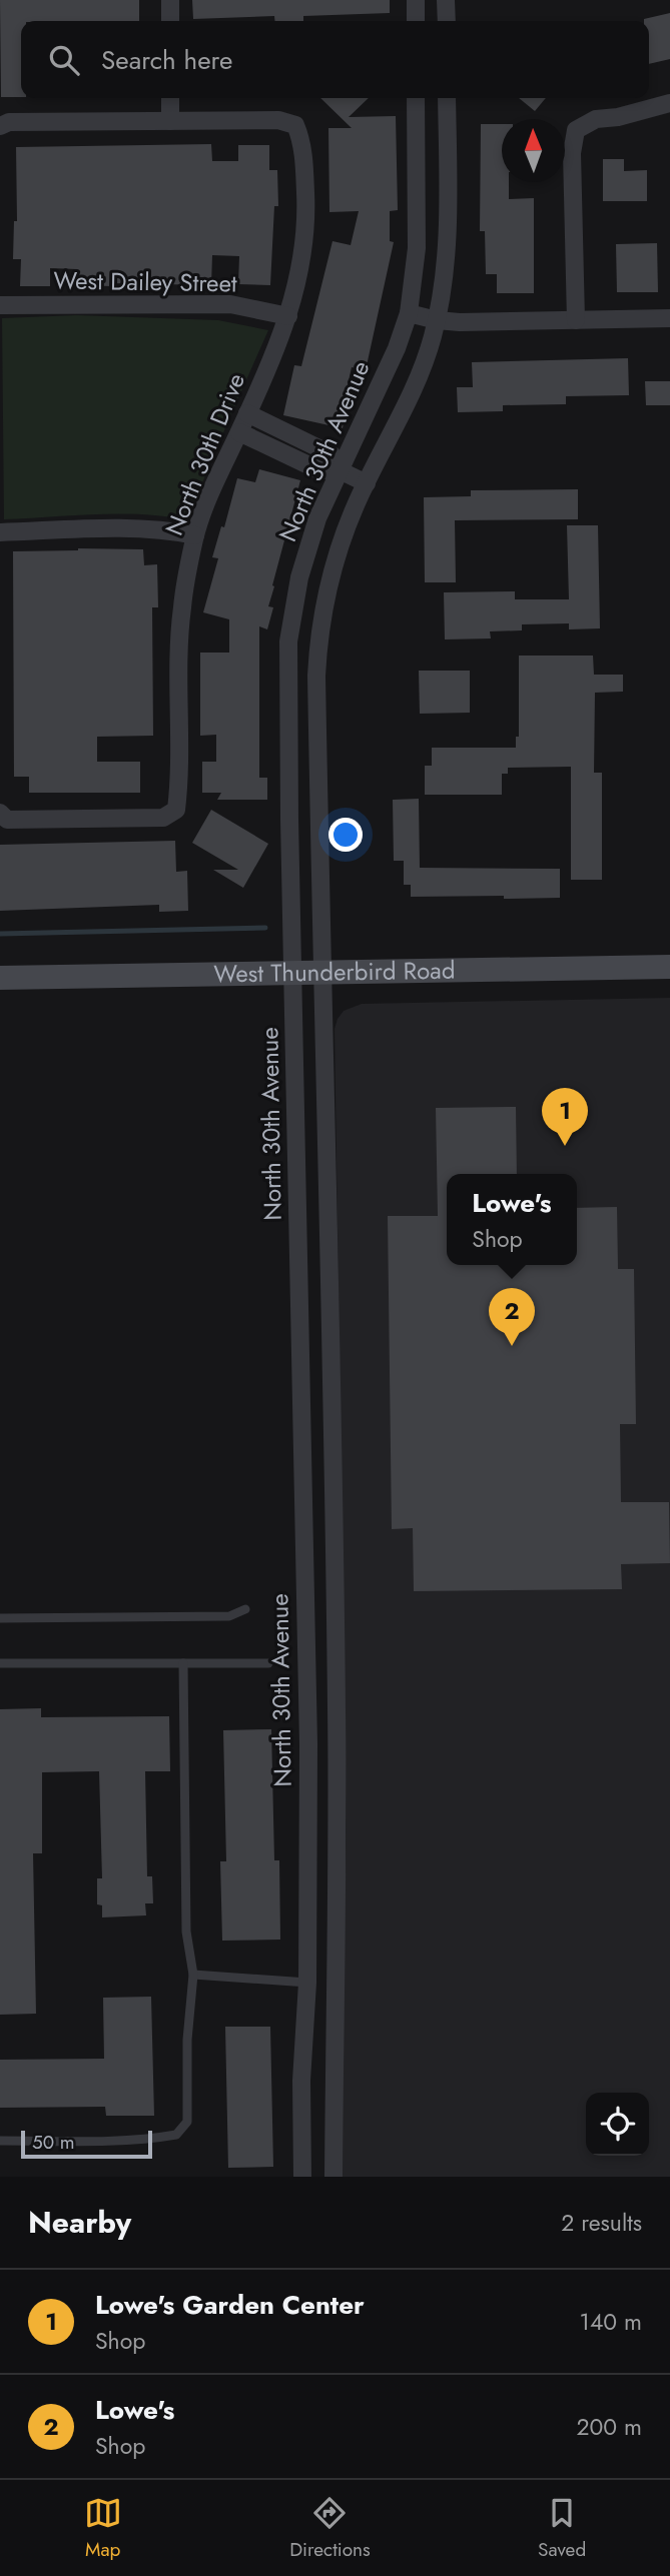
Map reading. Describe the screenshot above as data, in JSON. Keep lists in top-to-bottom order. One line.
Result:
{"streets":{"main road":["West Thunderbird Road"],"street":["West Dailey Street","North 30th Avenue","North 30th Drive"]},"crossings":[["West Dailey Street","North 30th Drive"],["North 30th Avenue","West Thunderbird Road"]],"scale_bar":"50 m","north":"top","page":{"search":"Search here","pins":["1","2"],"popup":["Lowe's","Shop"],"scale":"50 m","heading":["Nearby","2 results"],"list":[{"mark":"1","name":"Lowe's Garden Center","note":"Shop","value":"140 m"},{"mark":"2","name":"Lowe's","note":"Shop","value":"200 m"}],"nav":["Map","Directions","Saved"]}}
